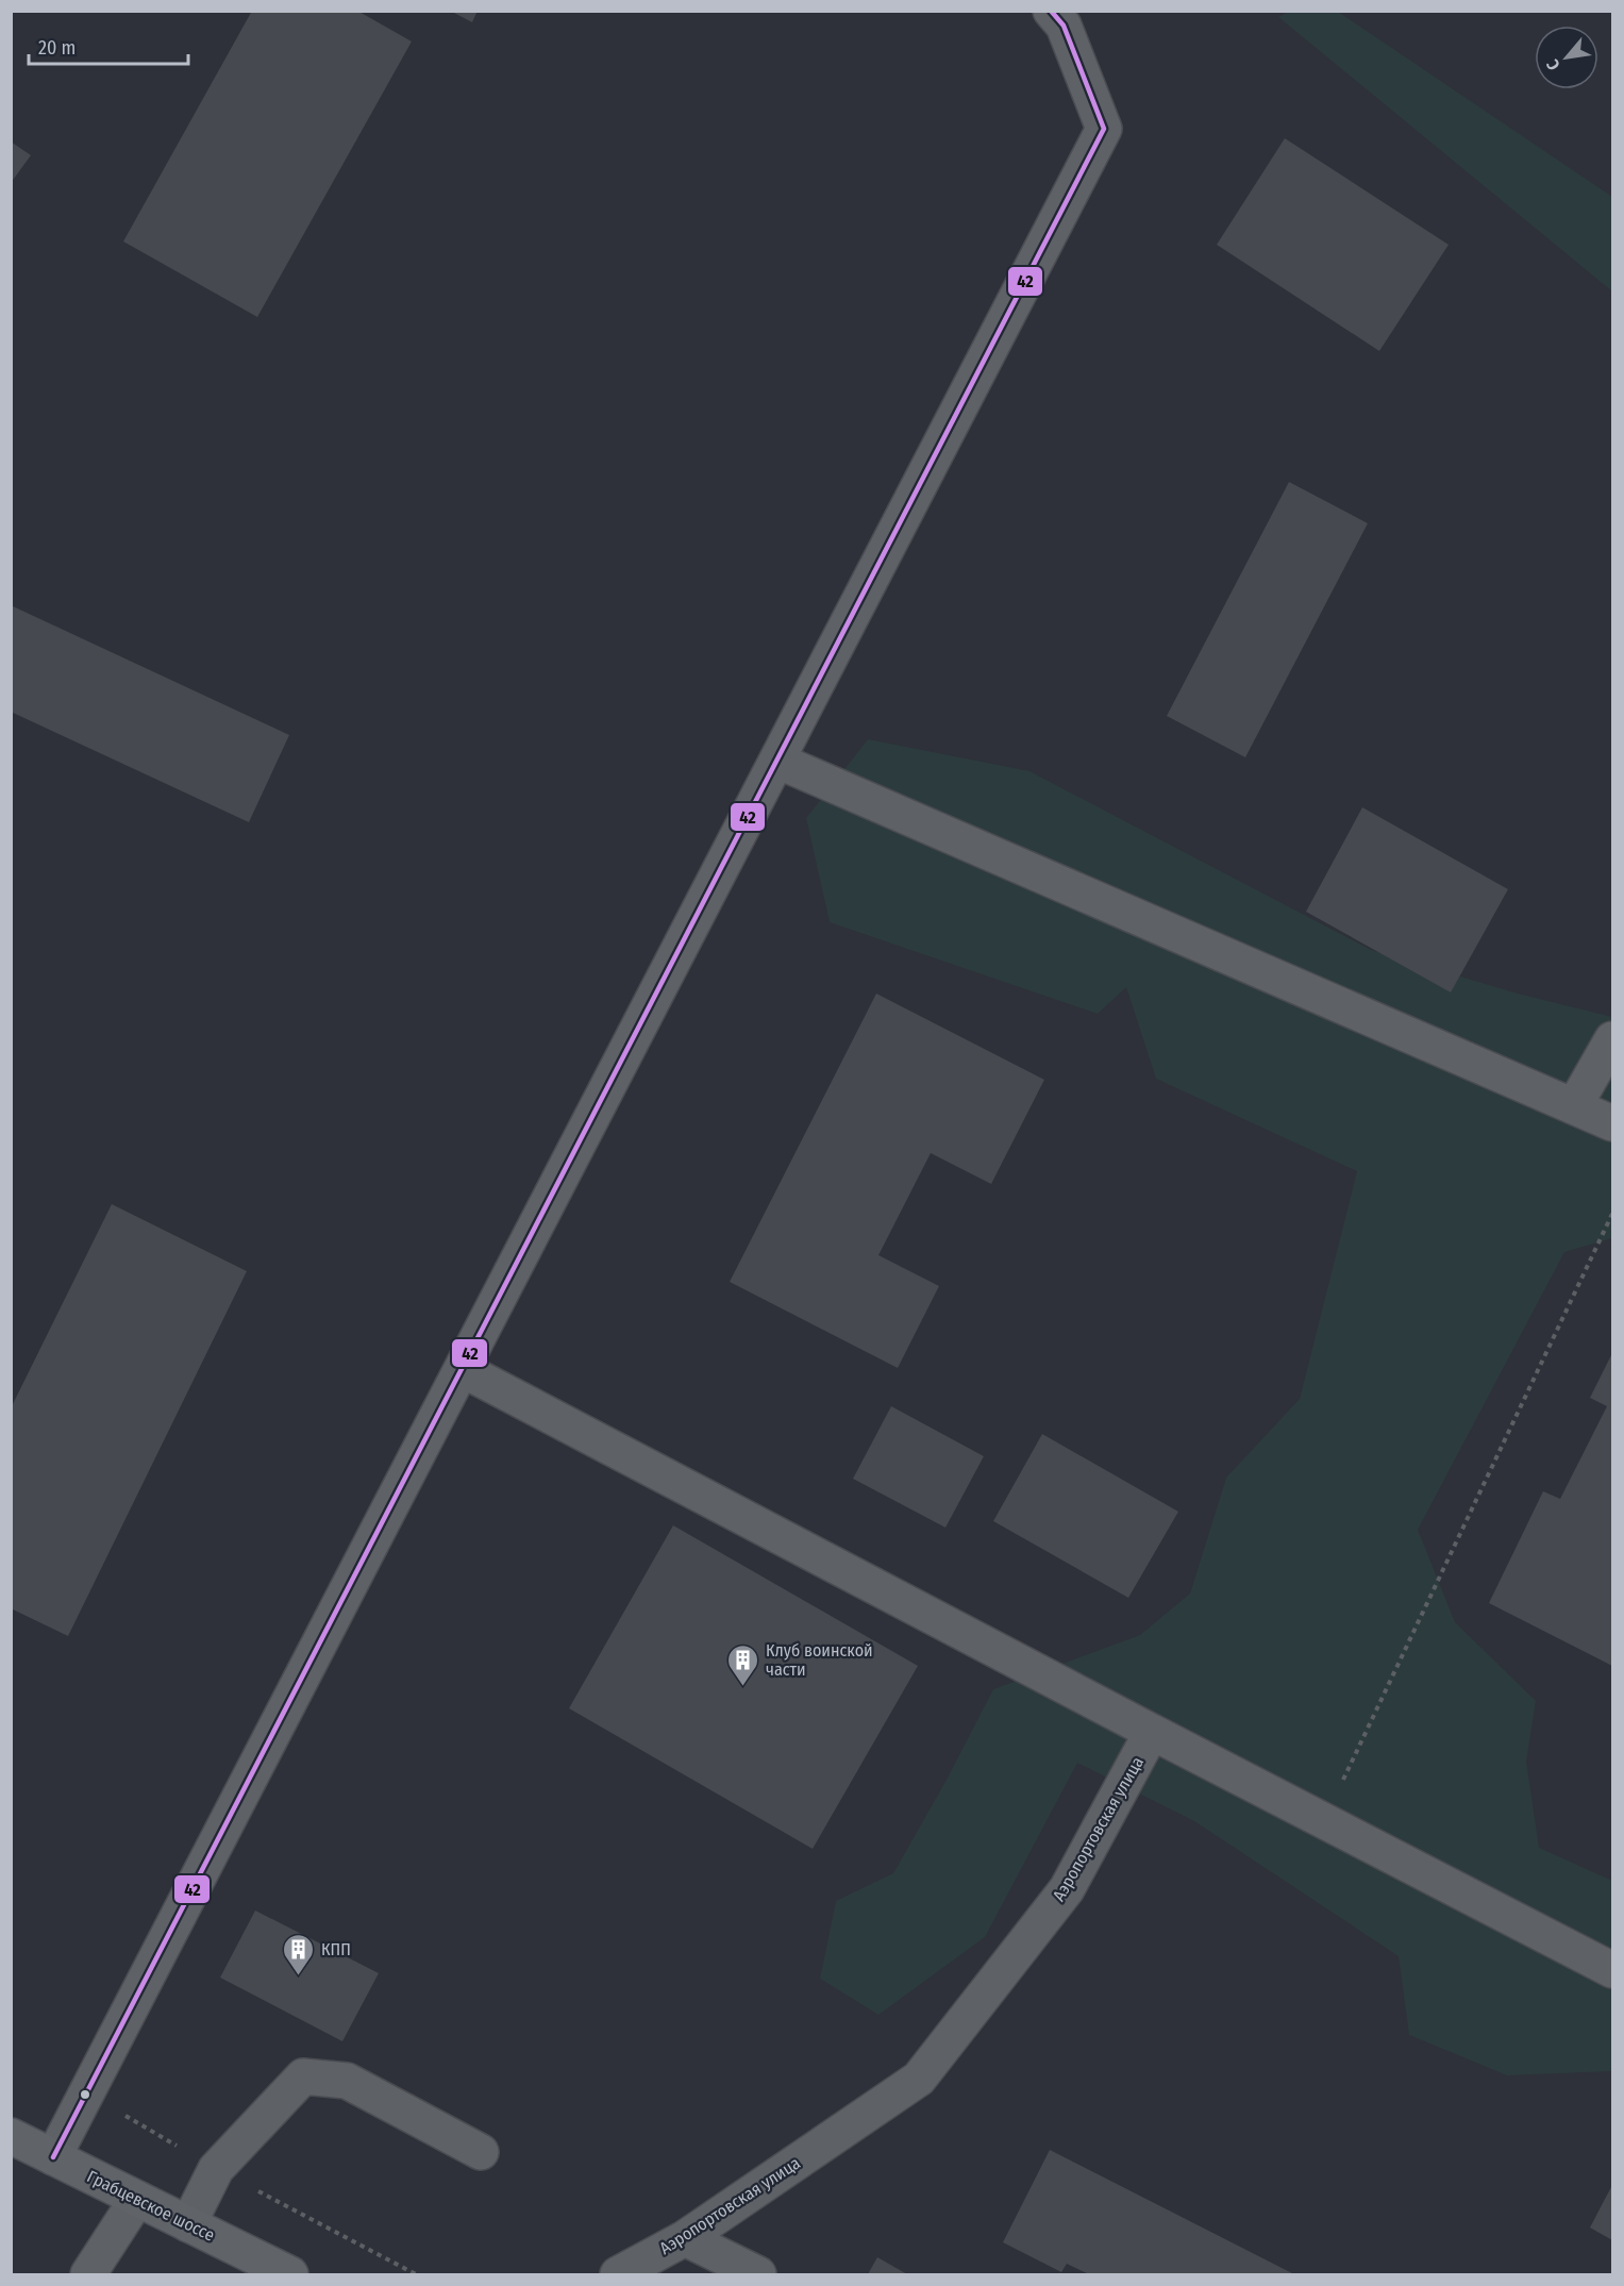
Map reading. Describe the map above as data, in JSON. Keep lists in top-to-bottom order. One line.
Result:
{"streets":{"main road":["Грабцевское шоссе"],"street":["Аэропортовская улица"]},"places":{"building":["Клуб воинской части","КПП"]},"lines":["transit line 42"],"scale_bar":"20 m","north":"bottom left"}
